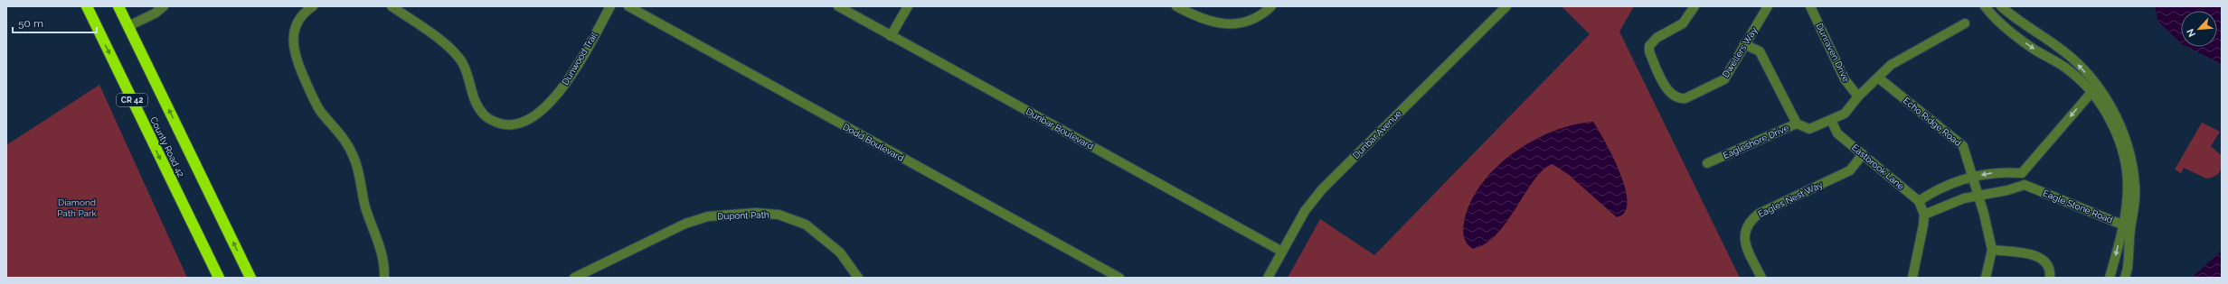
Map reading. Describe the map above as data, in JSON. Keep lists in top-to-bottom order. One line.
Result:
{"streets":{"highway":["CR 42","County Road 42"],"street":["Dwellers Way","Dunraven Drive","Dunwood Trail","Echo Ridge Road","Dunbar Boulevard","Dunbar Avenue","Eagleshore Drive","Dodd Boulevard","Eastbrook Lane","Eagles Nest Way","Eagle Stone Road","Dupont Path"]},"crossings":[["Dunraven Drive","Eagleshore Drive"],["Echo Ridge Road","Eagleshore Drive"],["Dunbar Boulevard","Dunbar Avenue"],["Eagleshore Drive","Eastbrook Lane"],["Eastbrook Lane","Eagles Nest Way"]],"parks":["Diamond Path Park"],"scale_bar":"50 m","north":"bottom left"}
